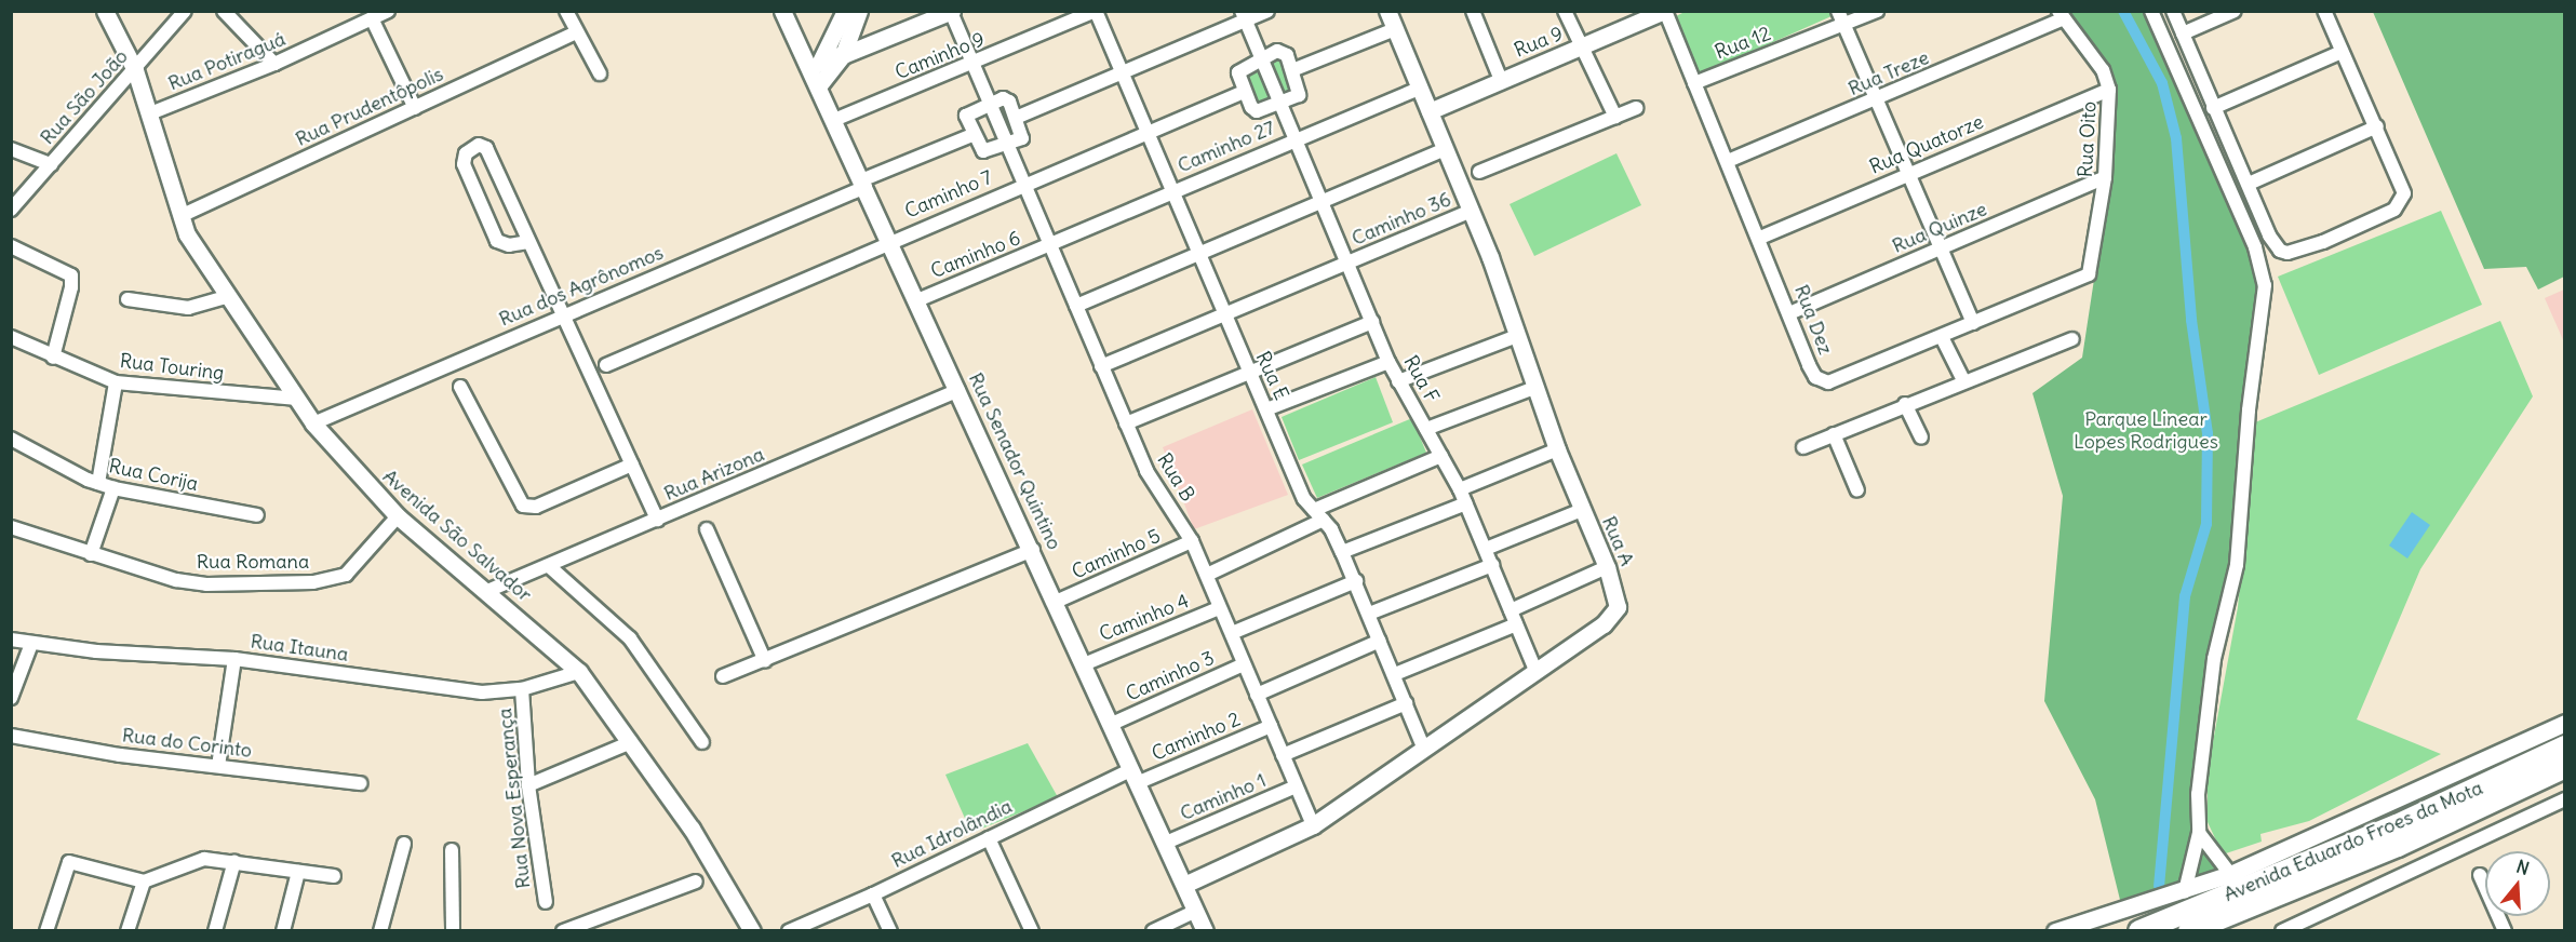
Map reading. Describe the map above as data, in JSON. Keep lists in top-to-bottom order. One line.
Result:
{"streets":{"highway":["Avenida Eduardo Froes da Mota"],"street":["Rua 9","Rua 12","Caminho 9","Rua Potiraguá","Rua Treze","Rua São João","Rua Prudentôpolis","Rua Oito","Rua Quatorze","Caminho 27","Caminho 7","Caminho 36","Rua Quinze","Caminho 6","Rua dos Agrônomos","Rua Dez","Rua Touring","Rua E","Rua F","Rua Senador Quintino","Rua Arizona","Rua Corija","Rua B","Avenida São Salvador","Rua A","Caminho 5","Rua Romana","Caminho 4","Rua Itauna","Caminho 3","Caminho 2","Rua do Corinto","Caminho 1","Rua Nova Esperança","Rua Idrolândia"]},"crossings":[["Rua 9","Rua Dez"],["Rua 9","Rua A"],["Rua 12","Rua Dez"],["Caminho 9","Rua E"],["Caminho 9","Rua Senador Quintino"],["Rua Potiraguá","Avenida São Salvador"],["Rua Treze","Rua Oito"],["Rua Treze","Rua Dez"],["Rua São João","Avenida São Salvador"],["Rua Prudentôpolis","Avenida São Salvador"],["Rua Oito","Rua Quatorze"],["Rua Oito","Rua Quinze"],["Rua Oito","Rua Dez"],["Rua Quatorze","Rua Dez"],["Caminho 27","Caminho 6"],["Caminho 27","Rua E"],["Caminho 27","Rua F"],["Caminho 27","Rua B"],["Caminho 27","Rua A"],["Caminho 7","Rua E"],["Caminho 7","Rua Senador Quintino"],["Caminho 7","Rua B"],["Caminho 36","Rua E"],["Caminho 36","Rua F"],["Caminho 36","Rua B"],["Caminho 36","Rua A"],["Rua Quinze","Rua Dez"],["Caminho 6","Rua Senador Quintino"],["Caminho 6","Rua B"],["Rua dos Agrônomos","Rua Senador Quintino"],["Rua dos Agrônomos","Avenida São Salvador"],["Rua Touring","Avenida São Salvador"],["Rua E","Rua A"],["Rua F","Rua A"],["Rua Senador Quintino","Rua Arizona"],["Rua Senador Quintino","Rua A"],["Rua Senador Quintino","Caminho 5"],["Rua Senador Quintino","Caminho 4"],["Rua Senador Quintino","Caminho 3"],["Rua Senador Quintino","Caminho 2"],["Rua Senador Quintino","Caminho 1"],["Rua Senador Quintino","Rua Idrolândia"],["Rua Arizona","Avenida São Salvador"],["Rua B","Rua A"],["Rua B","Caminho 5"],["Rua B","Caminho 4"],["Rua B","Caminho 3"],["Rua B","Caminho 2"],["Rua B","Caminho 1"],["Avenida São Salvador","Rua Romana"],["Avenida São Salvador","Rua Itauna"],["Rua Itauna","Rua Nova Esperança"],["Caminho 2","Rua Idrolândia"]],"parks":["Parque Linear Lopes Rodrigues"],"north":"top"}
